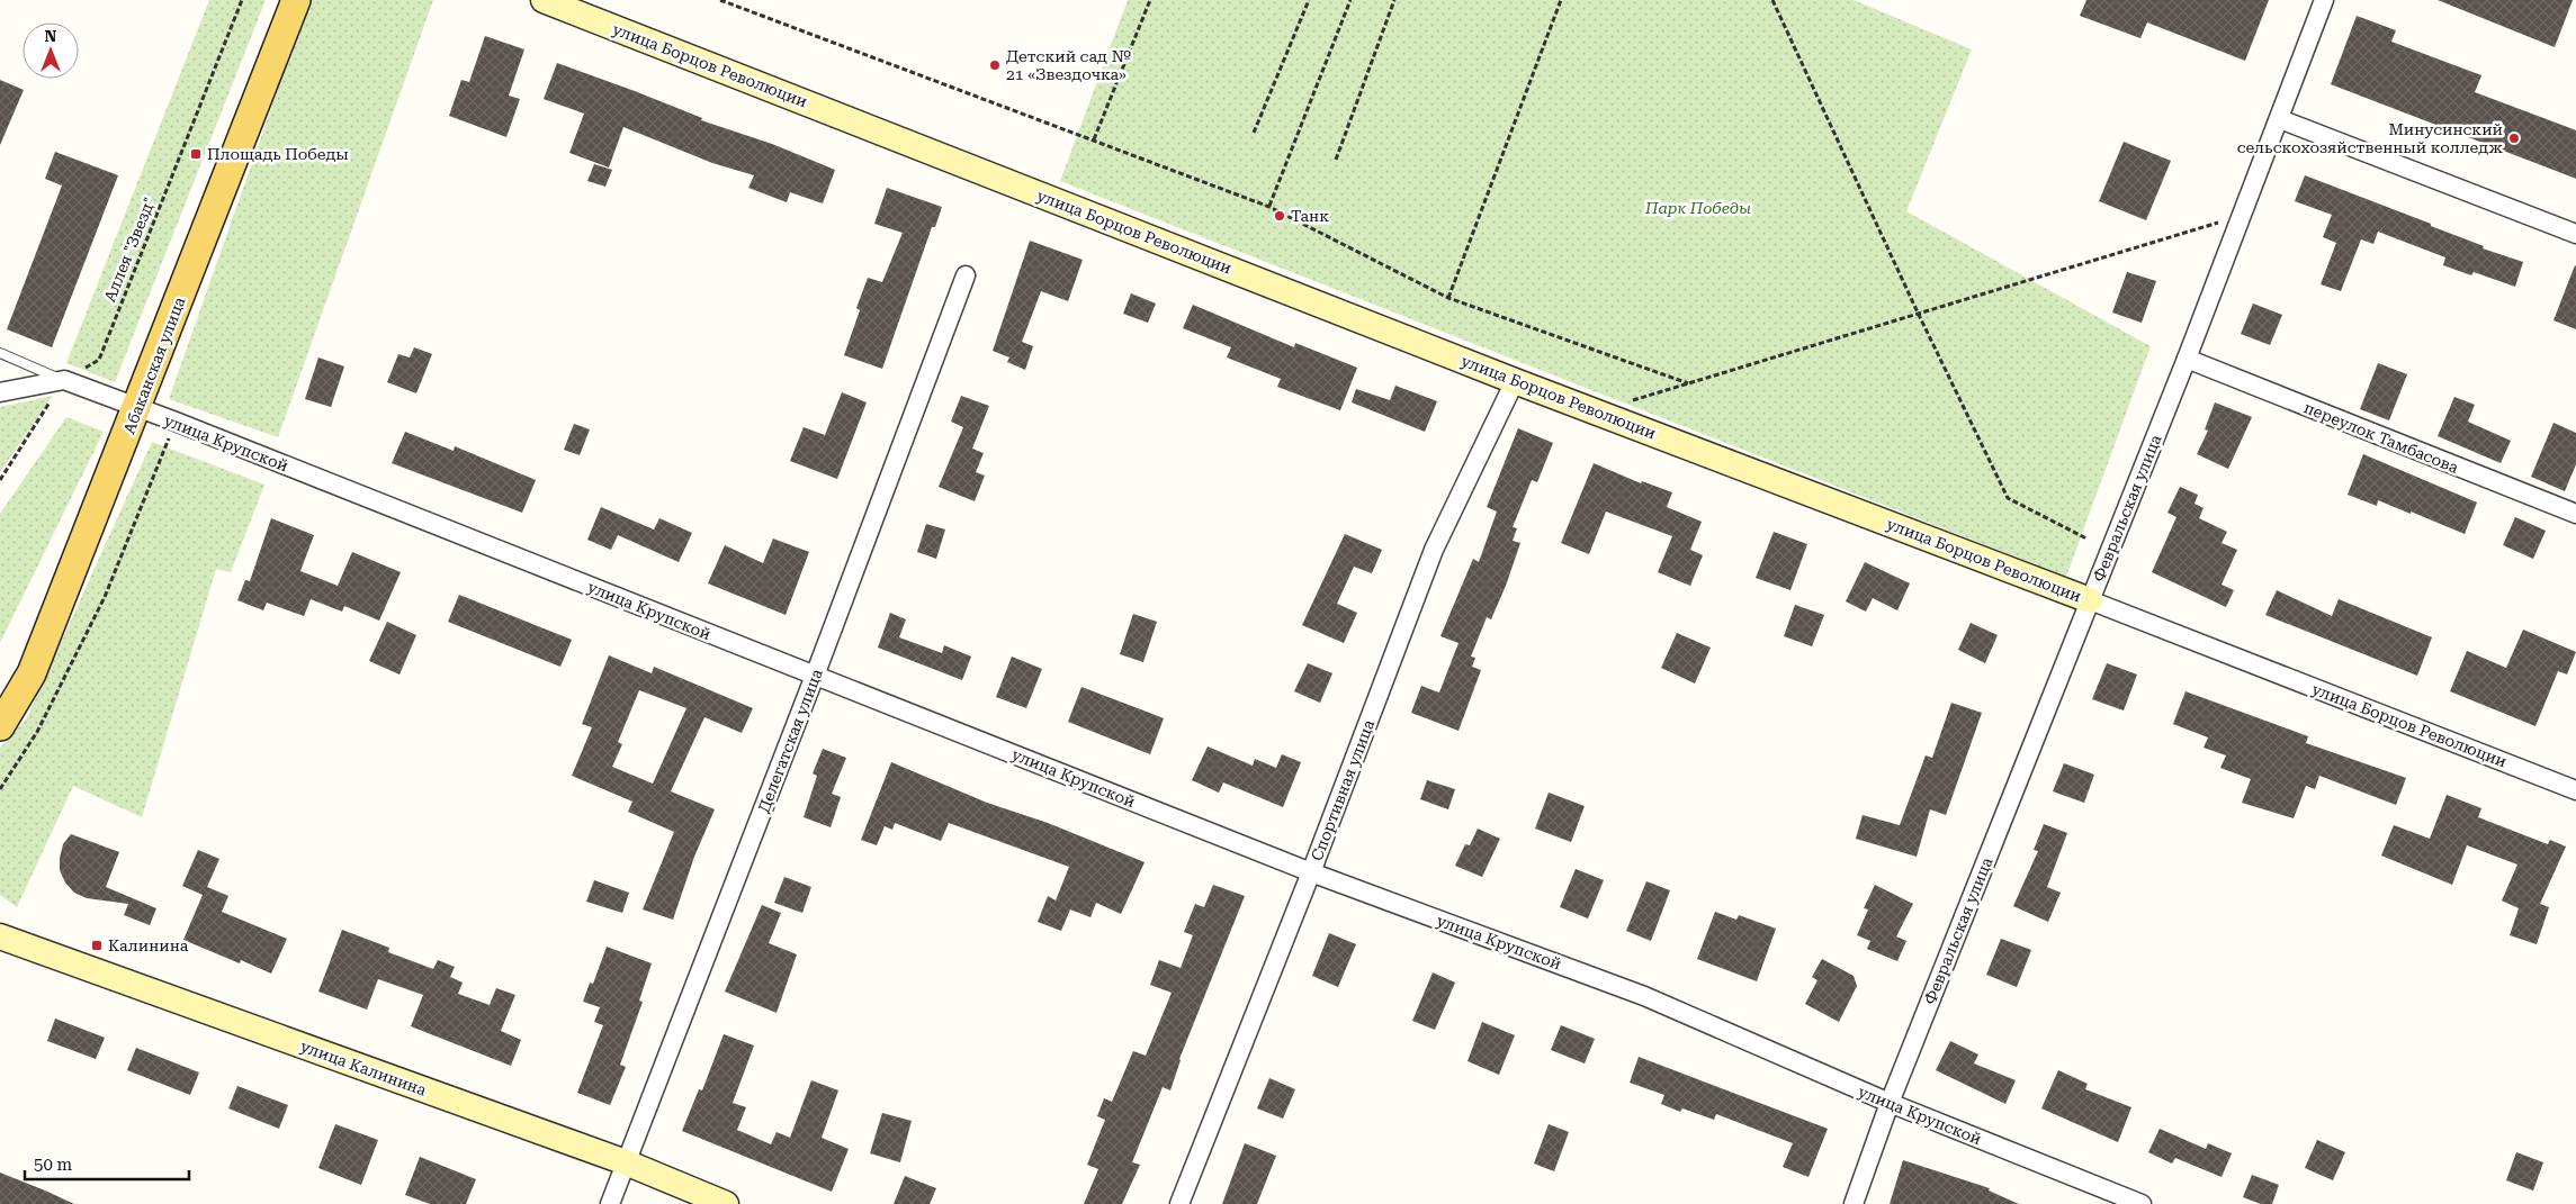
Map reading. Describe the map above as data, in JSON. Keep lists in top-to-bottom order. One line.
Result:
{"streets":{"main road":["Абаканская улица"],"street":["улица Борцов Революции","переулок Тамбасова","улица Крупской","Февральская улица","Делегатская улица","Спортивная улица","улица Калинина"],"path":["Аллея \"Звезд\""]},"crossings":[["улица Борцов Революции","Февральская улица"],["улица Борцов Революции","Спортивная улица"],["Аллея \"Звезд\"","улица Крупской"],["Абаканская улица","улица Крупской"],["переулок Тамбасова","Февральская улица"],["улица Крупской","Февральская улица"],["улица Крупской","Делегатская улица"],["улица Крупской","Спортивная улица"],["Делегатская улица","улица Калинина"]],"parks":["Парк Победы"],"places":{"other":["Детский сад № 21 «Звездочка»","Минусинский сельскохозяйственный колледж","Танк"],"transit":["Площадь Победы","Калинина"]},"scale_bar":"50 m","north":"top"}
